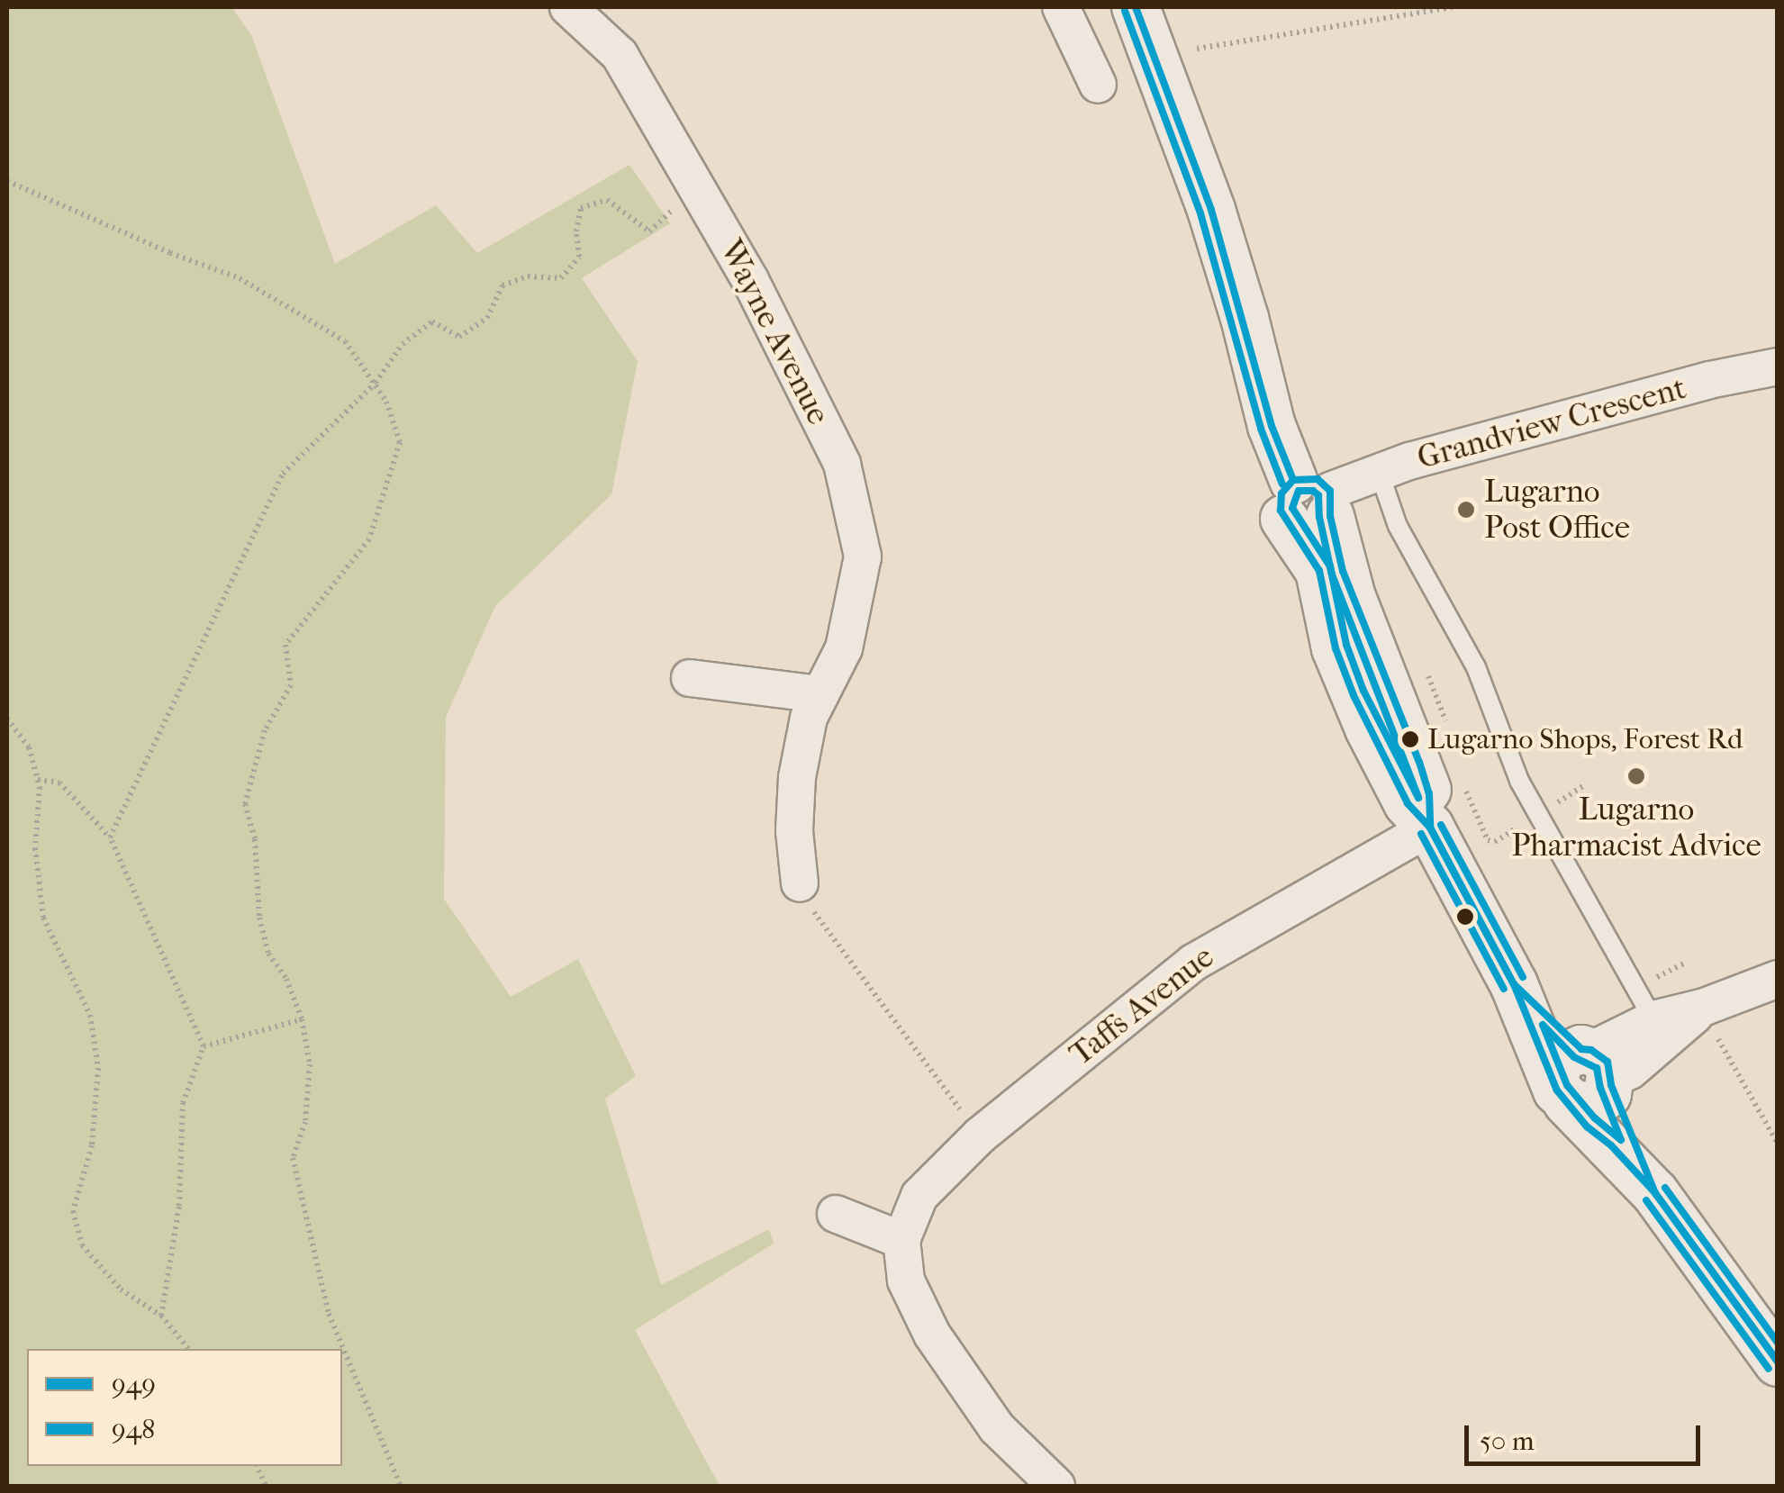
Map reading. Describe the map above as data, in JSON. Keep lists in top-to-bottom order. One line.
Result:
{"streets":{"street":["Wayne Avenue","Grandview Crescent","Taffs Avenue"]},"places":["Lugarno Post Office","Lugarno Shops, Forest Rd","Lugarno Pharmacist Advice"],"lines":["transit line 949","transit line 948"],"legend":["949","948"],"scale_bar":"50 m"}
